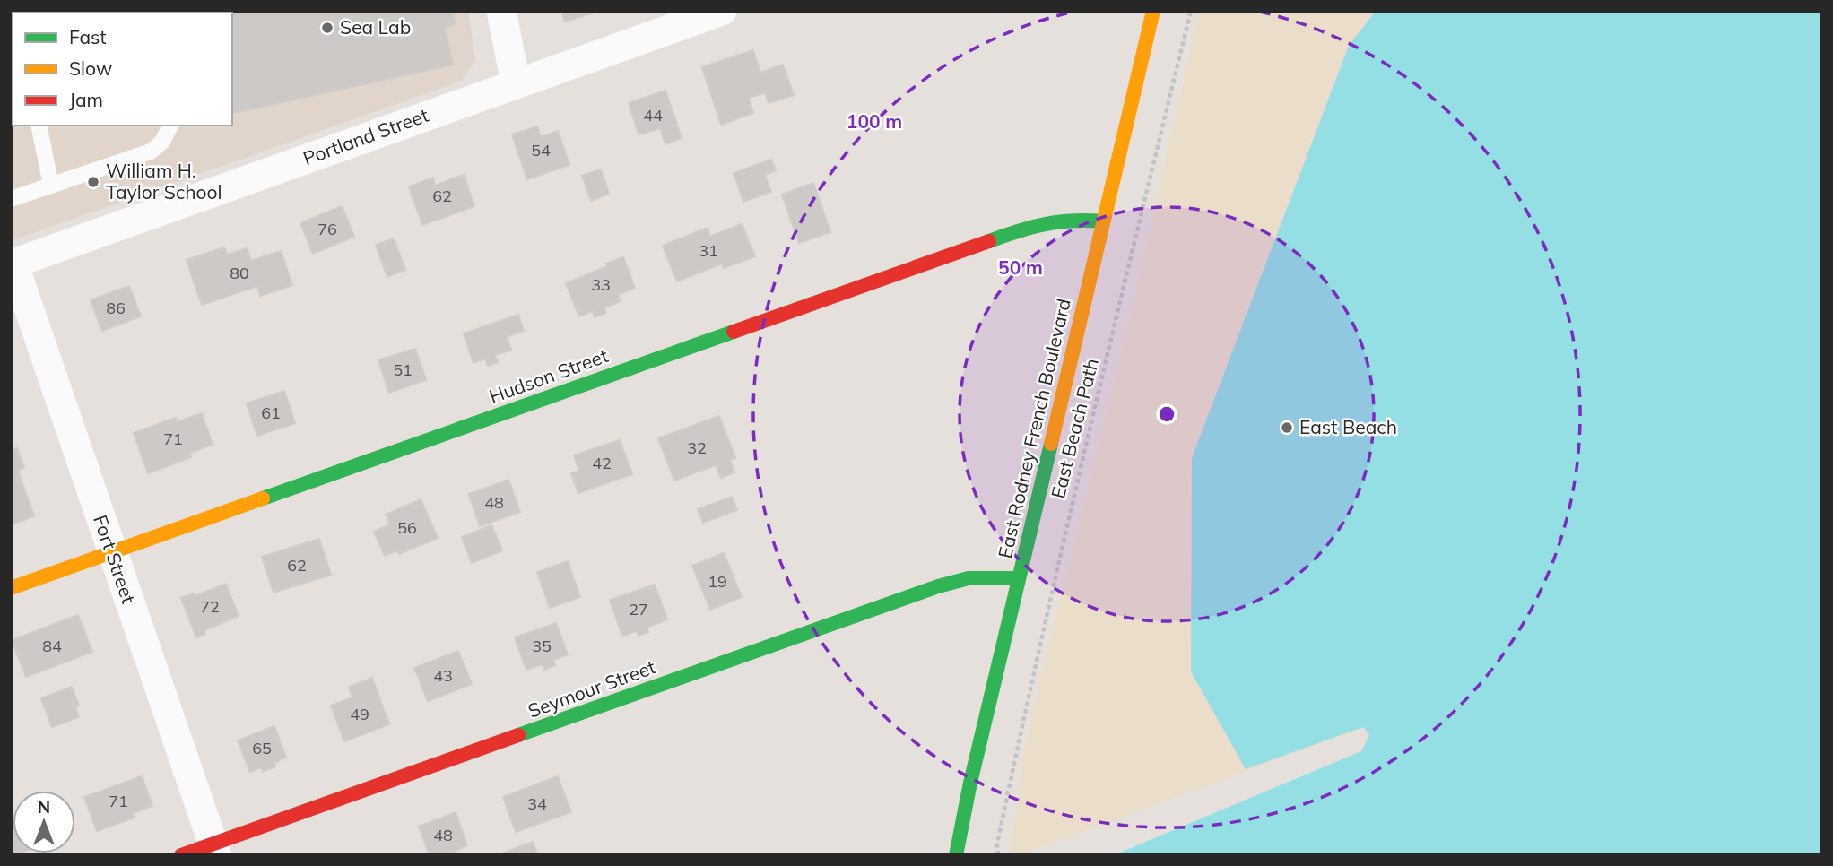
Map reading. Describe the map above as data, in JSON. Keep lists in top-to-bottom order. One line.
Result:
{"streets":{"street":["Portland Street","Hudson Street","East Rodney French Boulevard","Fort Street","Seymour Street"],"path":["East Beach Path"]},"crossings":[["Portland Street","Fort Street"],["Hudson Street","East Rodney French Boulevard"],["Hudson Street","Fort Street"],["East Rodney French Boulevard","Seymour Street"],["Fort Street","Seymour Street"]],"places":["Sea Lab","William H. Taylor School","East Beach"],"house_numbers":["44","54","62","76","31","80","33","86","51","61","71","32","42","48","56","62","19","72","27","84","35","43","49","65","71","34","48"],"legend":["Fast","Slow","Jam"],"north":"top","rings":["100 m","50 m"]}
